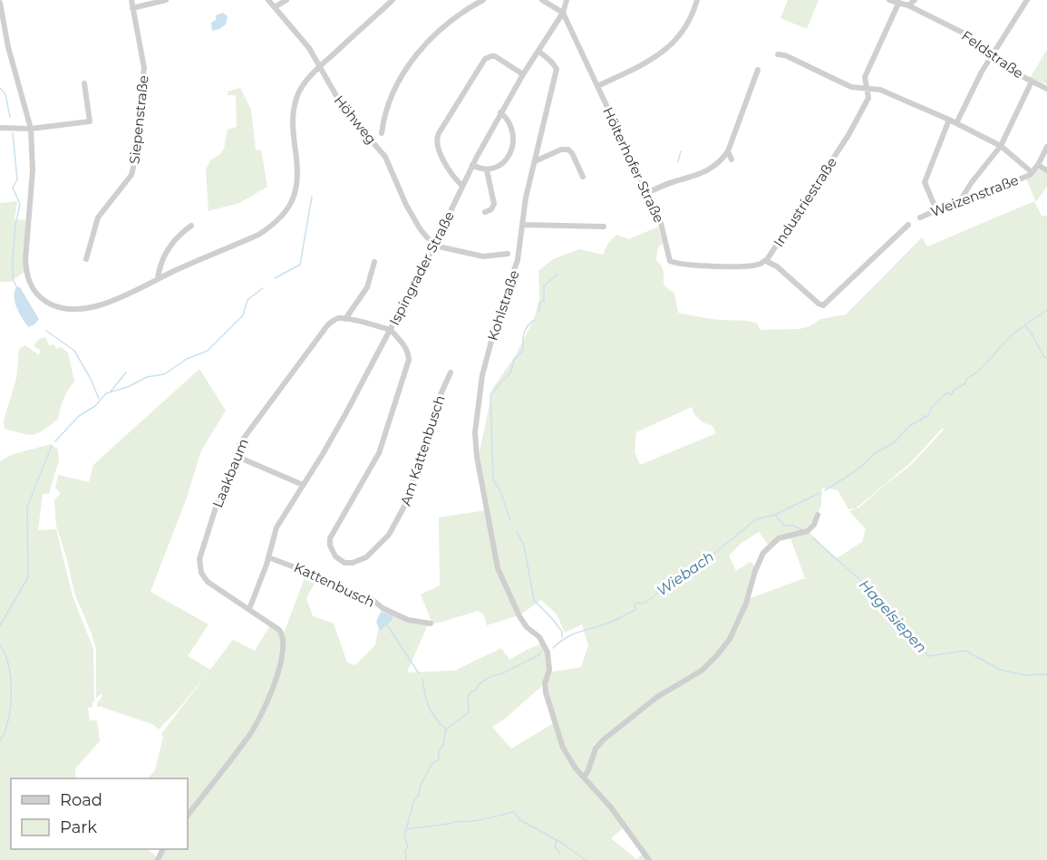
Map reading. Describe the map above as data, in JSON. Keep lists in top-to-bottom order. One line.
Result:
{"streets":{"street":["Feldstraße","Siepenstraße","Höhweg","Hölterhofer Straße","Weizenstraße","Industriestraße","Ispingrader Straße","Kohlstraße","Am Kattenbusch","Laakbaum","Kattenbusch"]},"crossings":[["Feldstraße","Industriestraße"],["Höhweg","Ispingrader Straße"],["Hölterhofer Straße","Industriestraße"],["Hölterhofer Straße","Ispingrader Straße"],["Ispingrader Straße","Kohlstraße"],["Ispingrader Straße","Am Kattenbusch"],["Ispingrader Straße","Laakbaum"],["Ispingrader Straße","Kattenbusch"]],"water":["Wiebach","Hagelsiepen"],"legend":["Road","Park"]}
